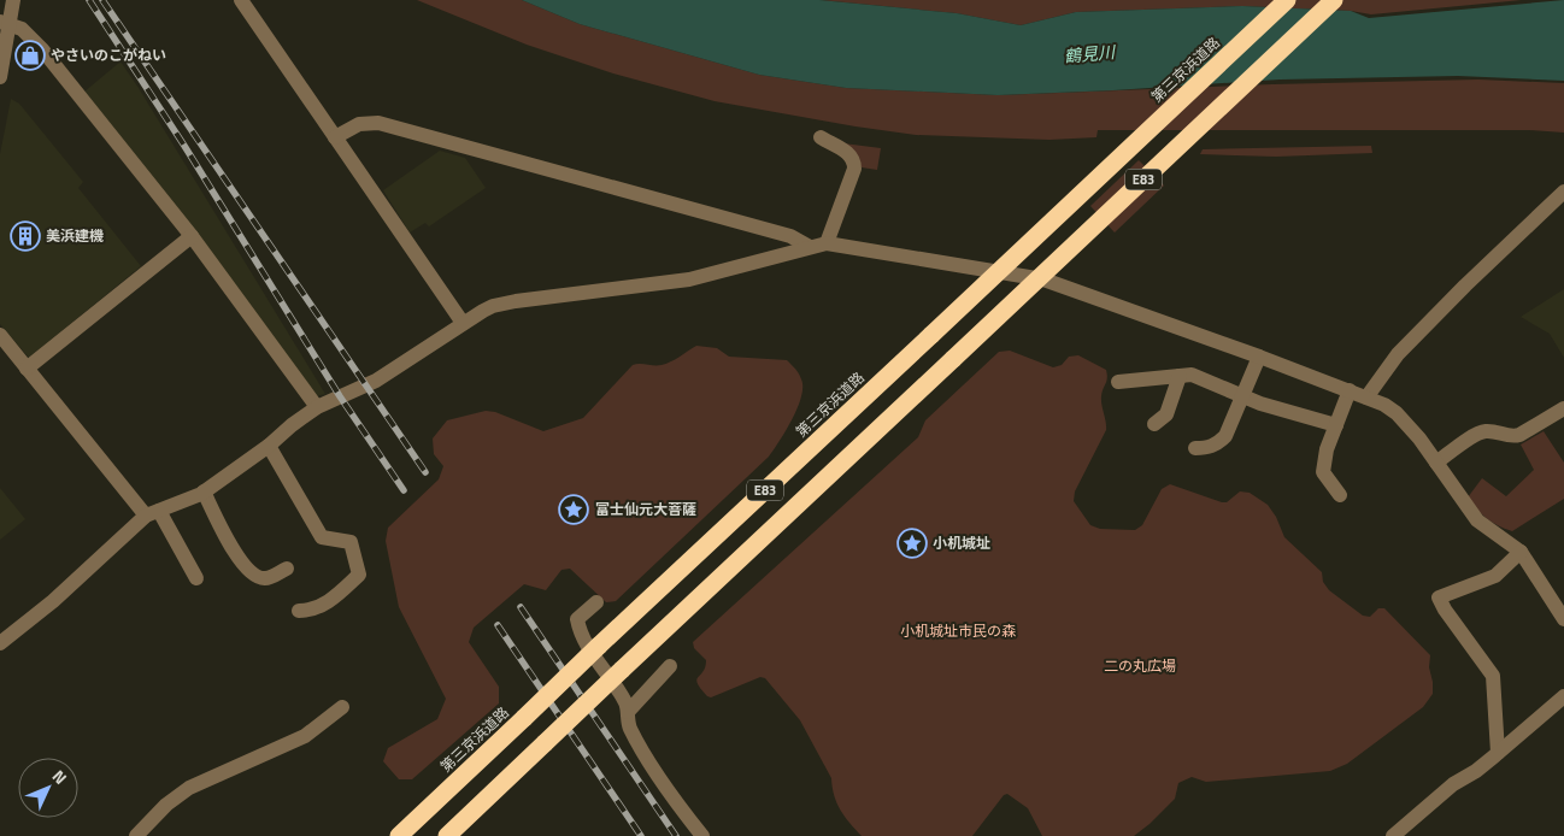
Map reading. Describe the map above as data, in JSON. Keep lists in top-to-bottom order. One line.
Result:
{"streets":{"highway":["第三京浜道路","E83"]},"water":["鶴見川"],"parks":["小机城址市民の森","二の丸広場"],"places":{"shop":["やさいのこがねい"],"building":["美浜建機"],"place":["富士仙元大菩薩","小机城址"]},"north":"top right"}
